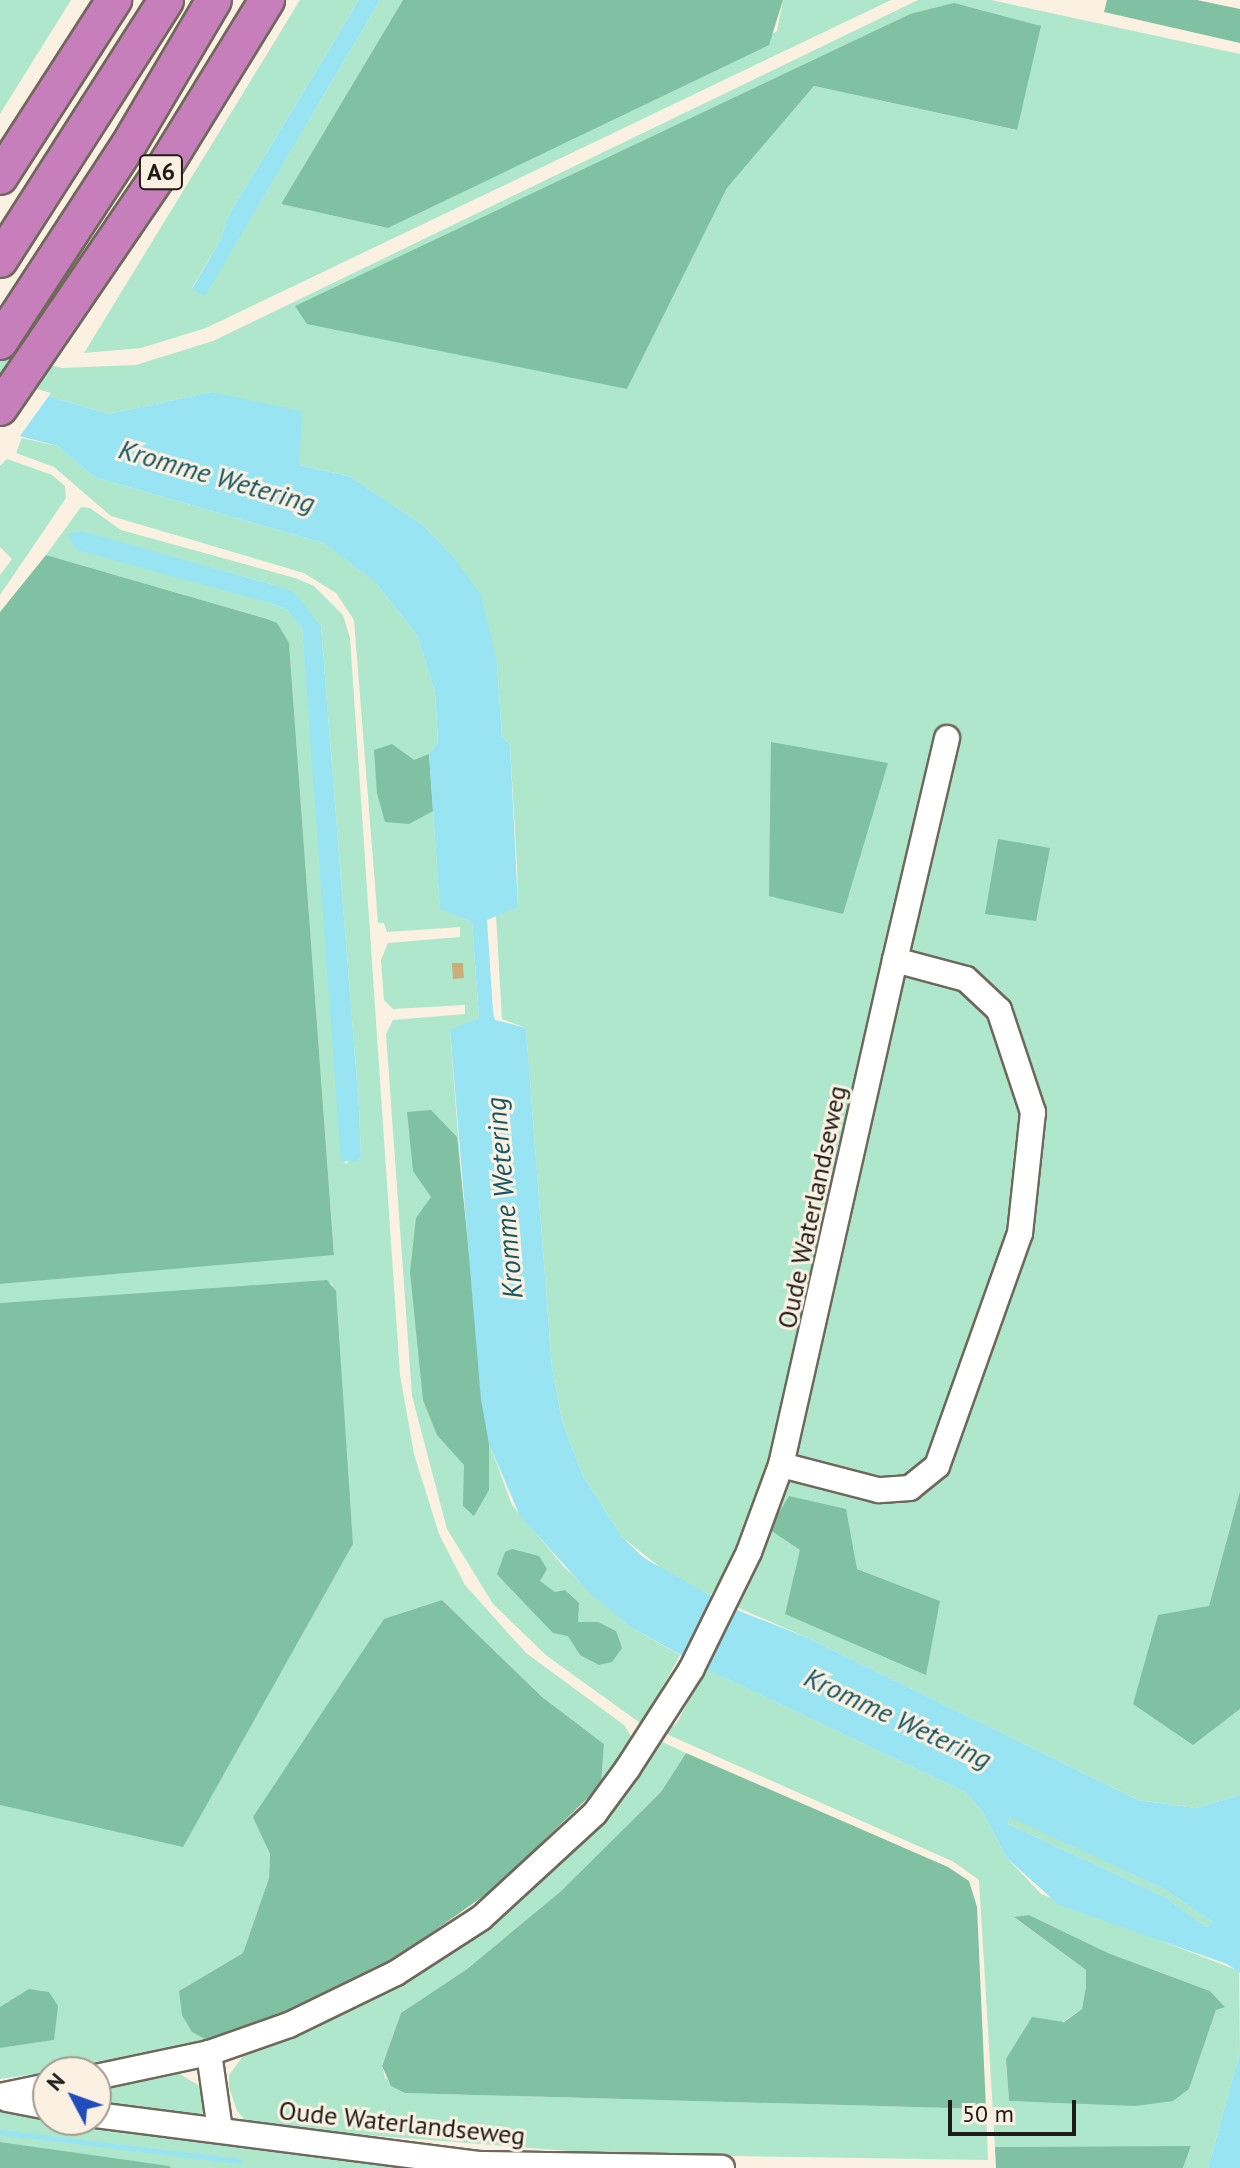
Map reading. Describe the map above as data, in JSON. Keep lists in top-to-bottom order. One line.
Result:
{"streets":{"highway":["A6"],"street":["Oude Waterlandseweg"]},"water":["Kromme Wetering"],"scale_bar":"50 m","north":"top left"}
